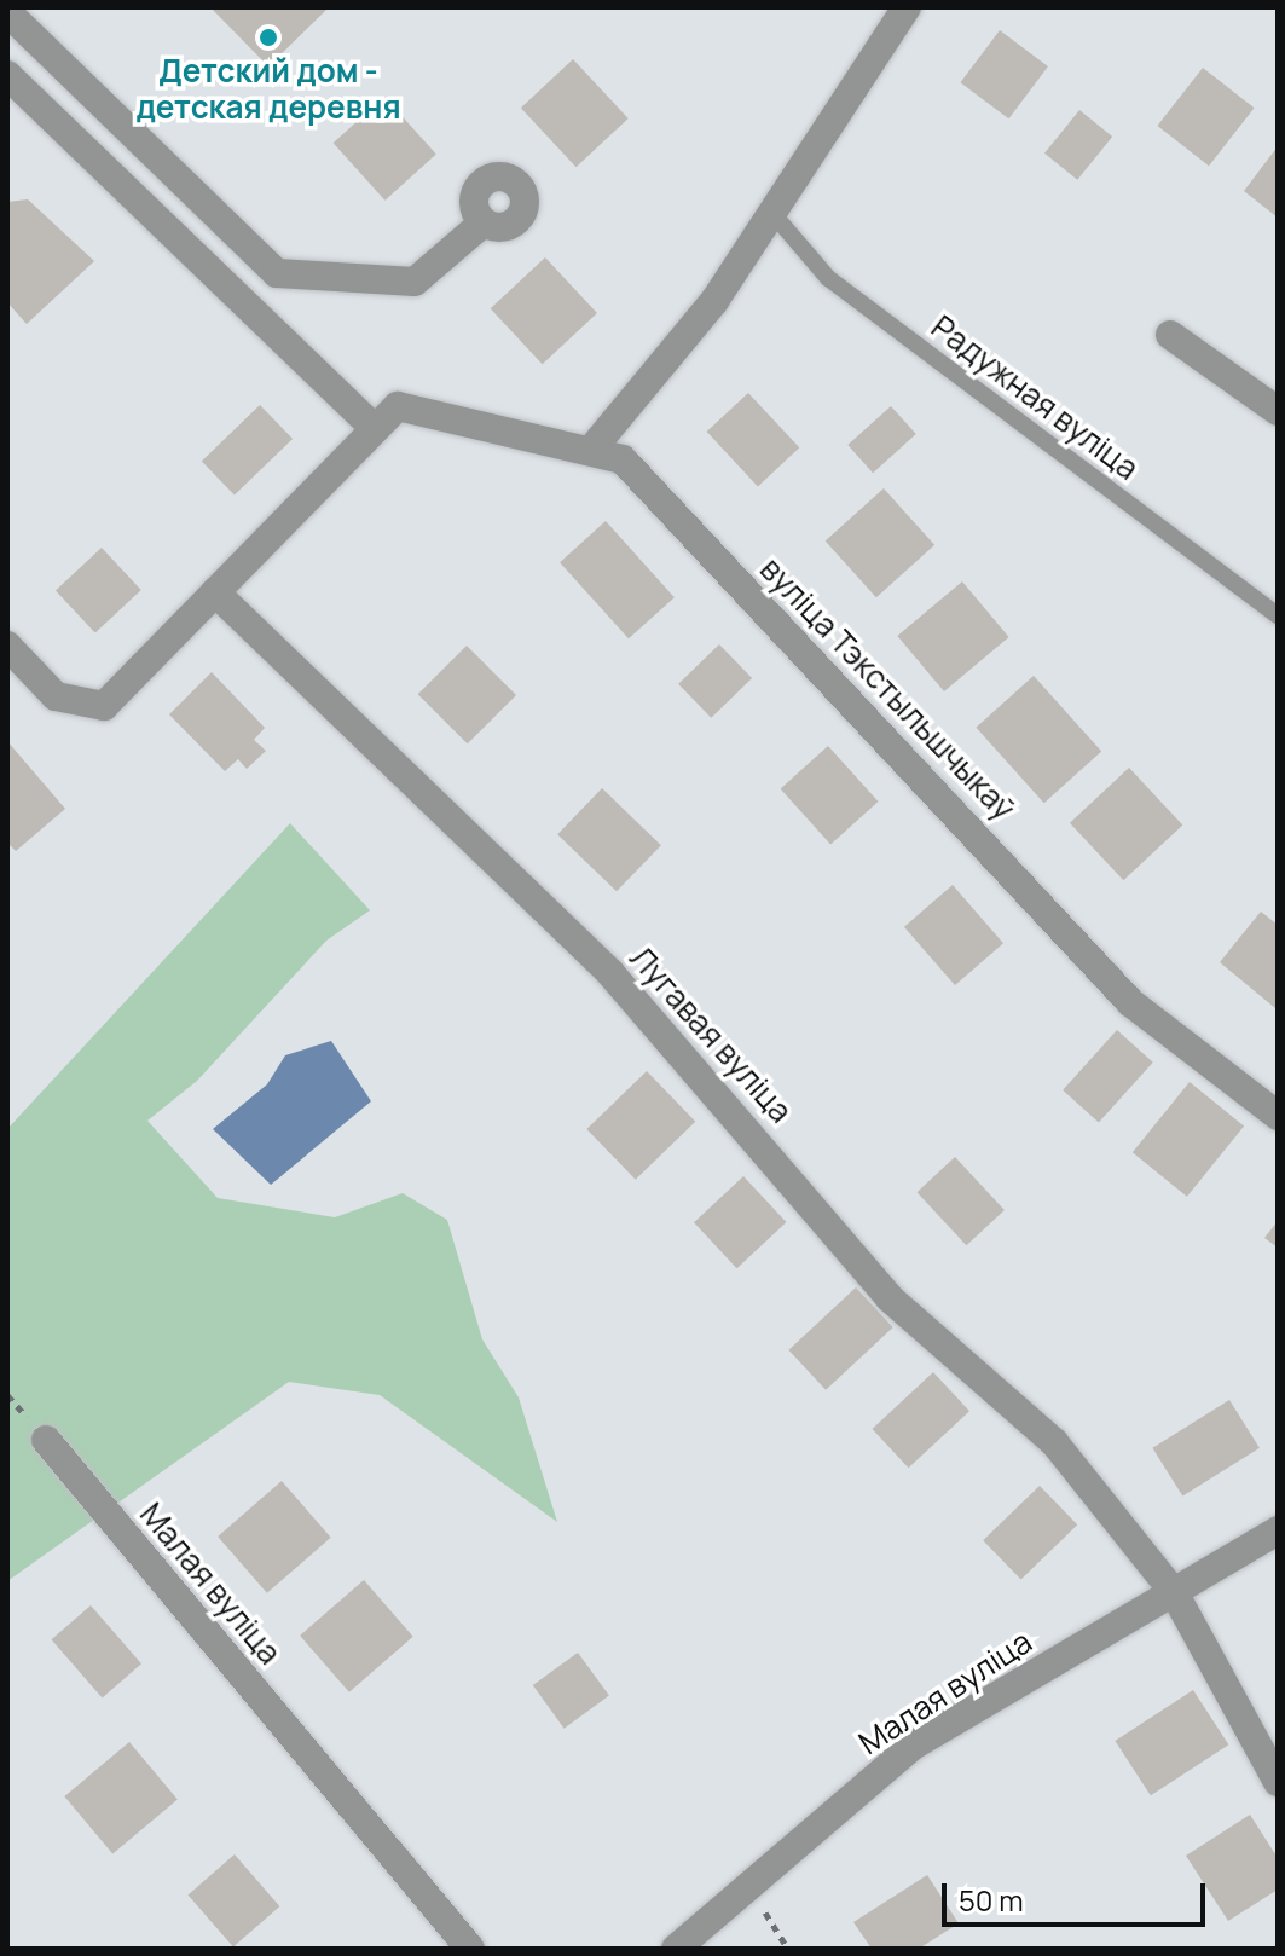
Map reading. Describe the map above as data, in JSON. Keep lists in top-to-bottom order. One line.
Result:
{"streets":{"street":["вуліца Тэкстыльшчыкаў","Лугавая вуліца","Малая вуліца"],"lane":["Радужная вуліца"]},"crossings":[["Лугавая вуліца","Малая вуліца"]],"places":["Детский дом - детская деревня"],"scale_bar":"50 m"}
